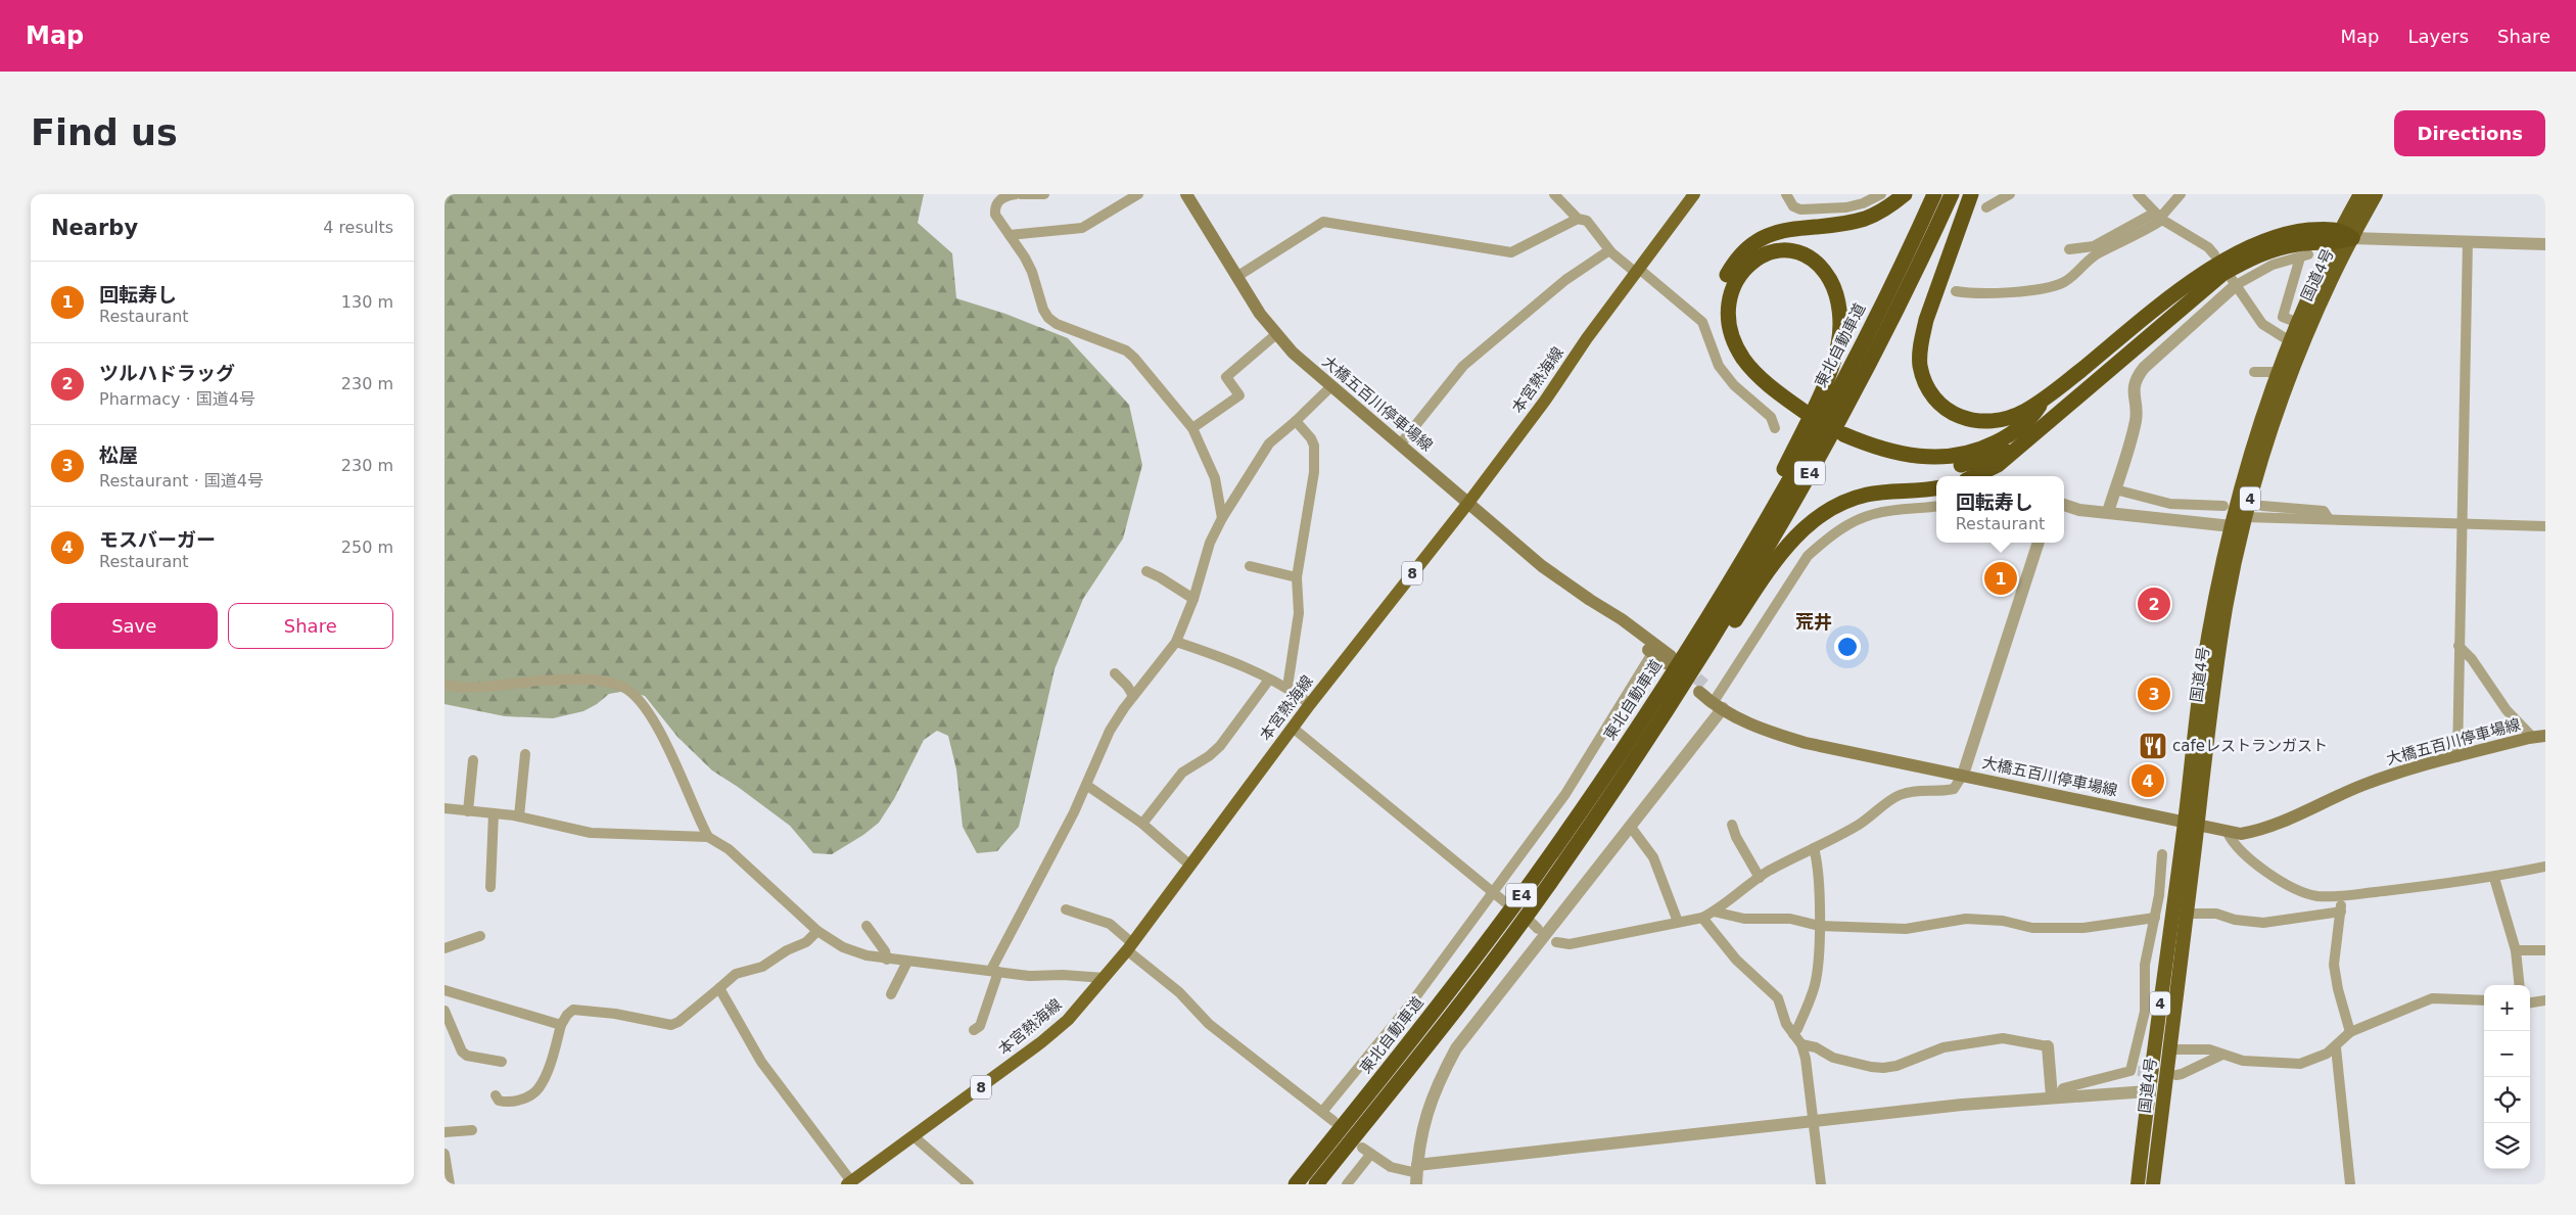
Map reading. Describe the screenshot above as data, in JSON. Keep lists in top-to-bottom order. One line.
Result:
{"streets":{"highway":["国道4号","東北自動車道","E4","4"],"main road":["本宮熱海線","大橋五百川停車場線","8"]},"crossings":[["国道4号","大橋五百川停車場線"],["本宮熱海線","大橋五百川停車場線"]],"districts":["荒井"],"places":{"restaurant":["cafeレストランガスト"]},"page":{"header":"Map","nav":["Map","Layers","Share"],"buttons":["Directions",["Save","Share"]],"title":"Find us","heading":["Nearby","4 results"],"list":[{"mark":"1","name":"回転寿し","note":"Restaurant","value":"130 m"},{"mark":"2","name":"ツルハドラッグ","note":"Pharmacy · 国道4号","value":"230 m"},{"mark":"3","name":"松屋","note":"Restaurant · 国道4号","value":"230 m"},{"mark":"4","name":"モスバーガー","note":"Restaurant","value":"250 m"}],"popup":["回転寿し","Restaurant"],"pins":["1","2","3","4"],"map_buttons":["+","−"]}}
